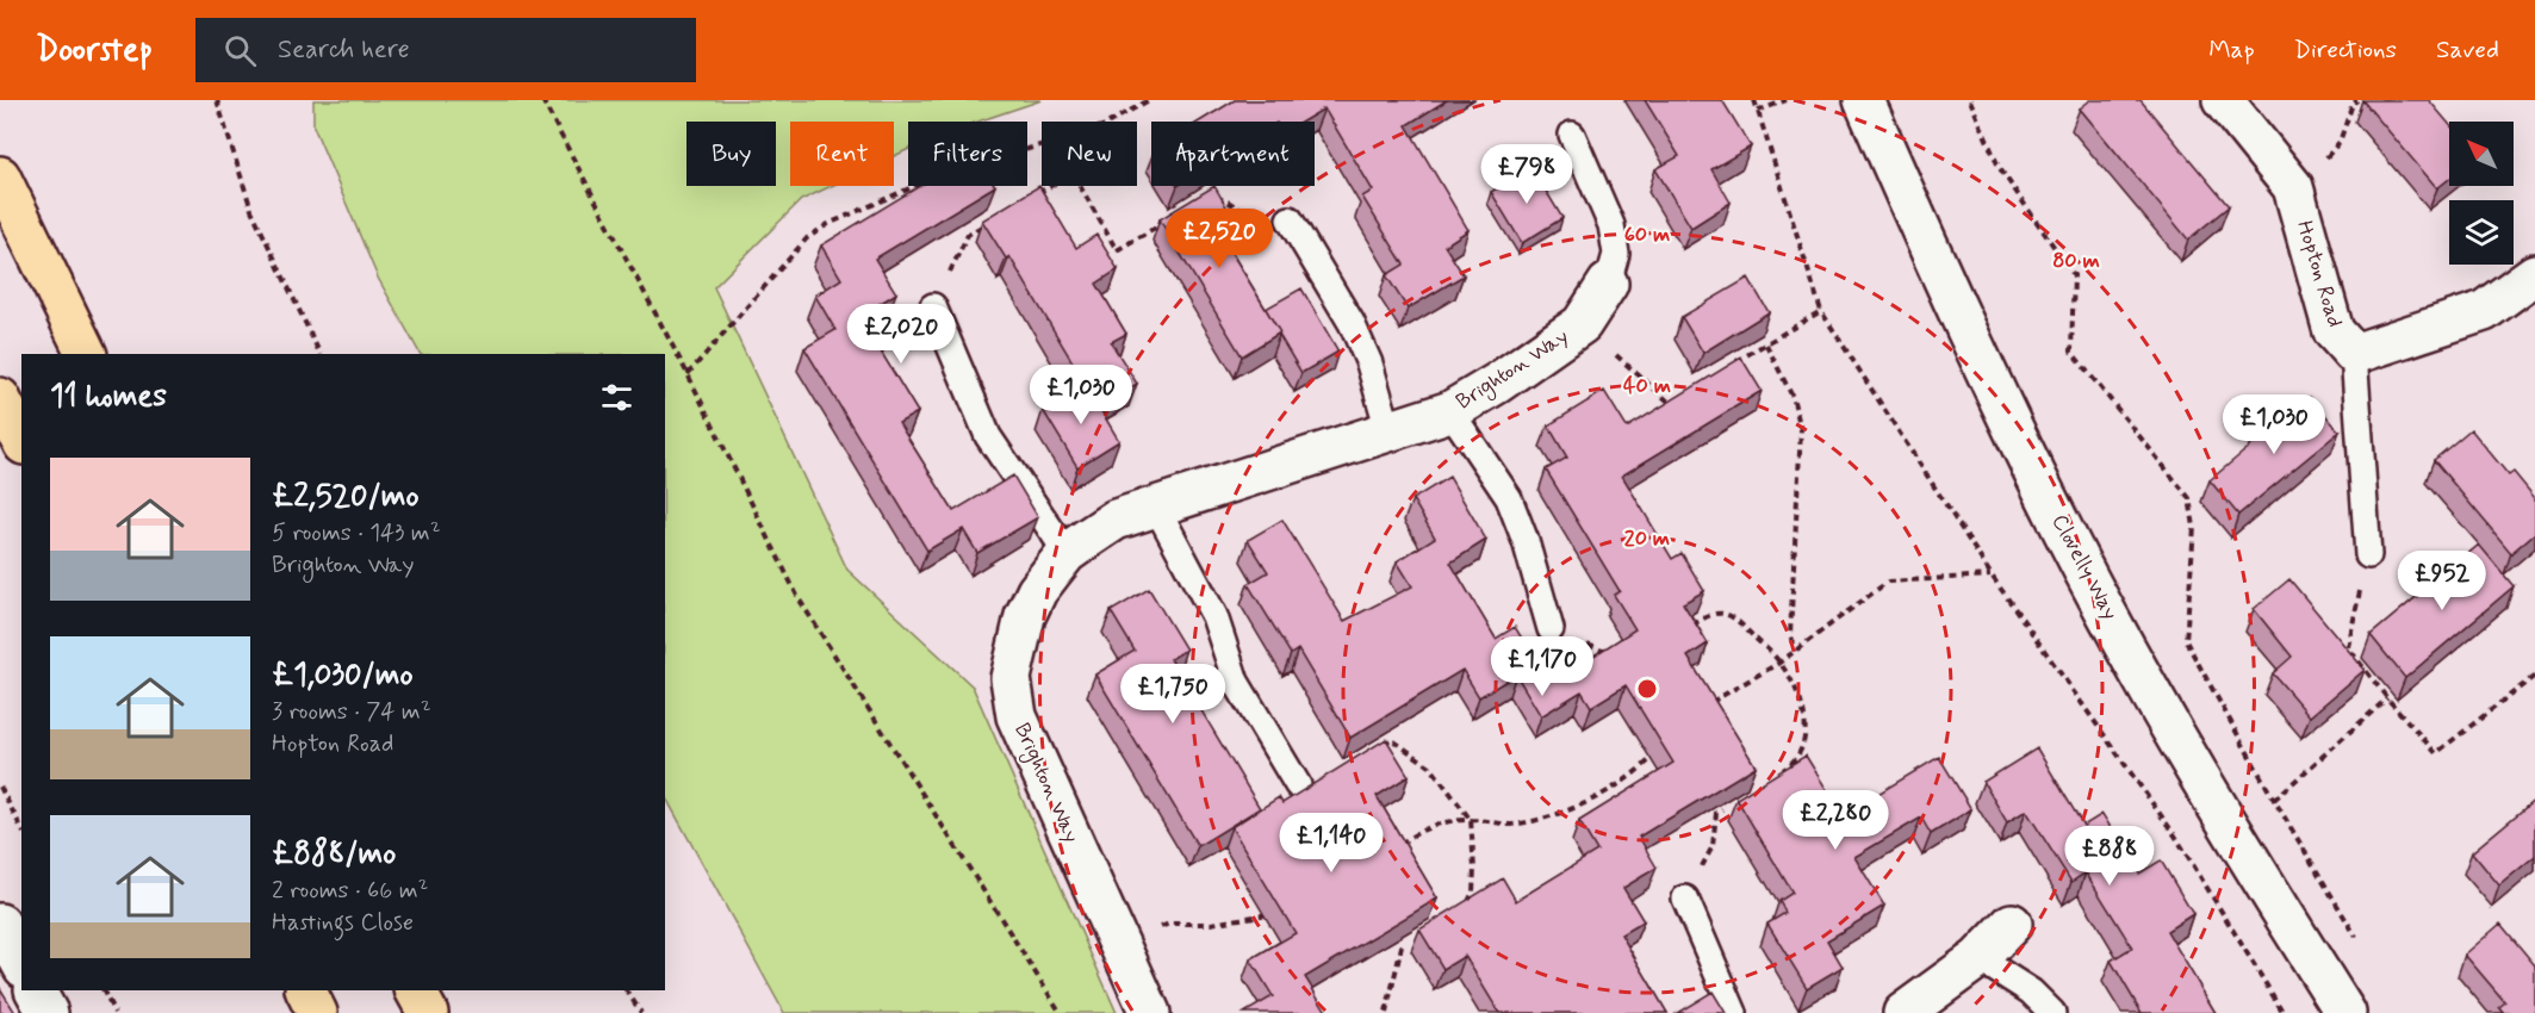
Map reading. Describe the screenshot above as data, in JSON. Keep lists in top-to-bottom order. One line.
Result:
{"streets":{"street":["Hopton Road","Brighton Way","Clovelly Way"]},"north":"top left","page":{"header":"Doorstep","search":"Search here","nav":["Map","Directions","Saved"],"chip":["Buy","Rent","Filters","New","Apartment"],"price":["£798","£2,520","£2,020","£1,030","£1,030","£952","£1,170","£1,750","£2,280","£1,140","£888"],"heading":"11 homes","list":[{"name":"£2,520/mo","note":"5 rooms · 143 m² · Brighton Way"},{"name":"£1,030/mo","note":"3 rooms · 74 m² · Hopton Road"},{"name":"£888/mo","note":"2 rooms · 66 m² · Hastings Close"}]},"rings":["60 m","80 m","40 m","20 m"]}
